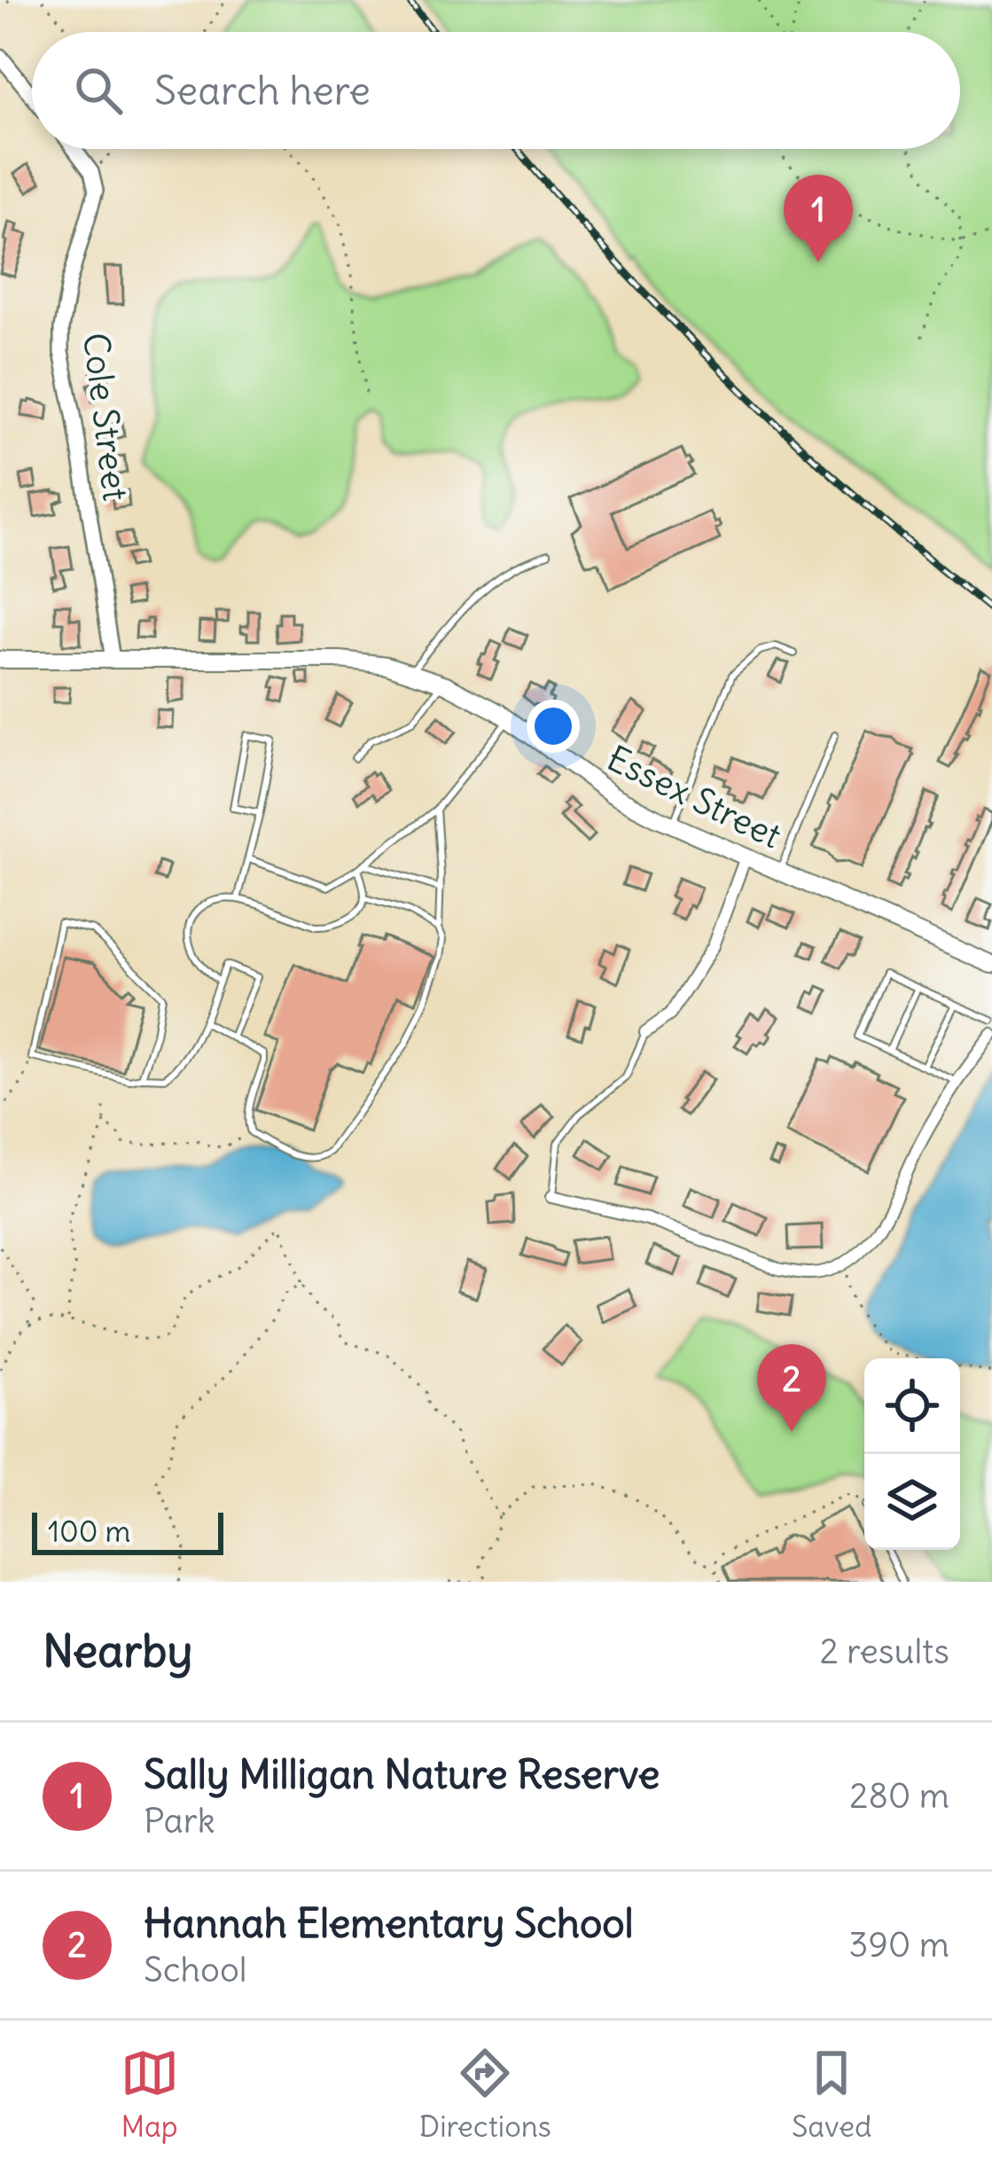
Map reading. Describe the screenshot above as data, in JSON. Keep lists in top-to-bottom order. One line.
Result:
{"streets":{"main road":["Essex Street"],"street":["Cole Street"]},"crossings":[["Cole Street","Essex Street"]],"scale_bar":"100 m","page":{"search":"Search here","pins":["1","2"],"scale":"100 m","heading":["Nearby","2 results"],"list":[{"mark":"1","name":"Sally Milligan Nature Reserve","note":"Park","value":"280 m"},{"mark":"2","name":"Hannah Elementary School","note":"School","value":"390 m"}],"nav":["Map","Directions","Saved"]}}
